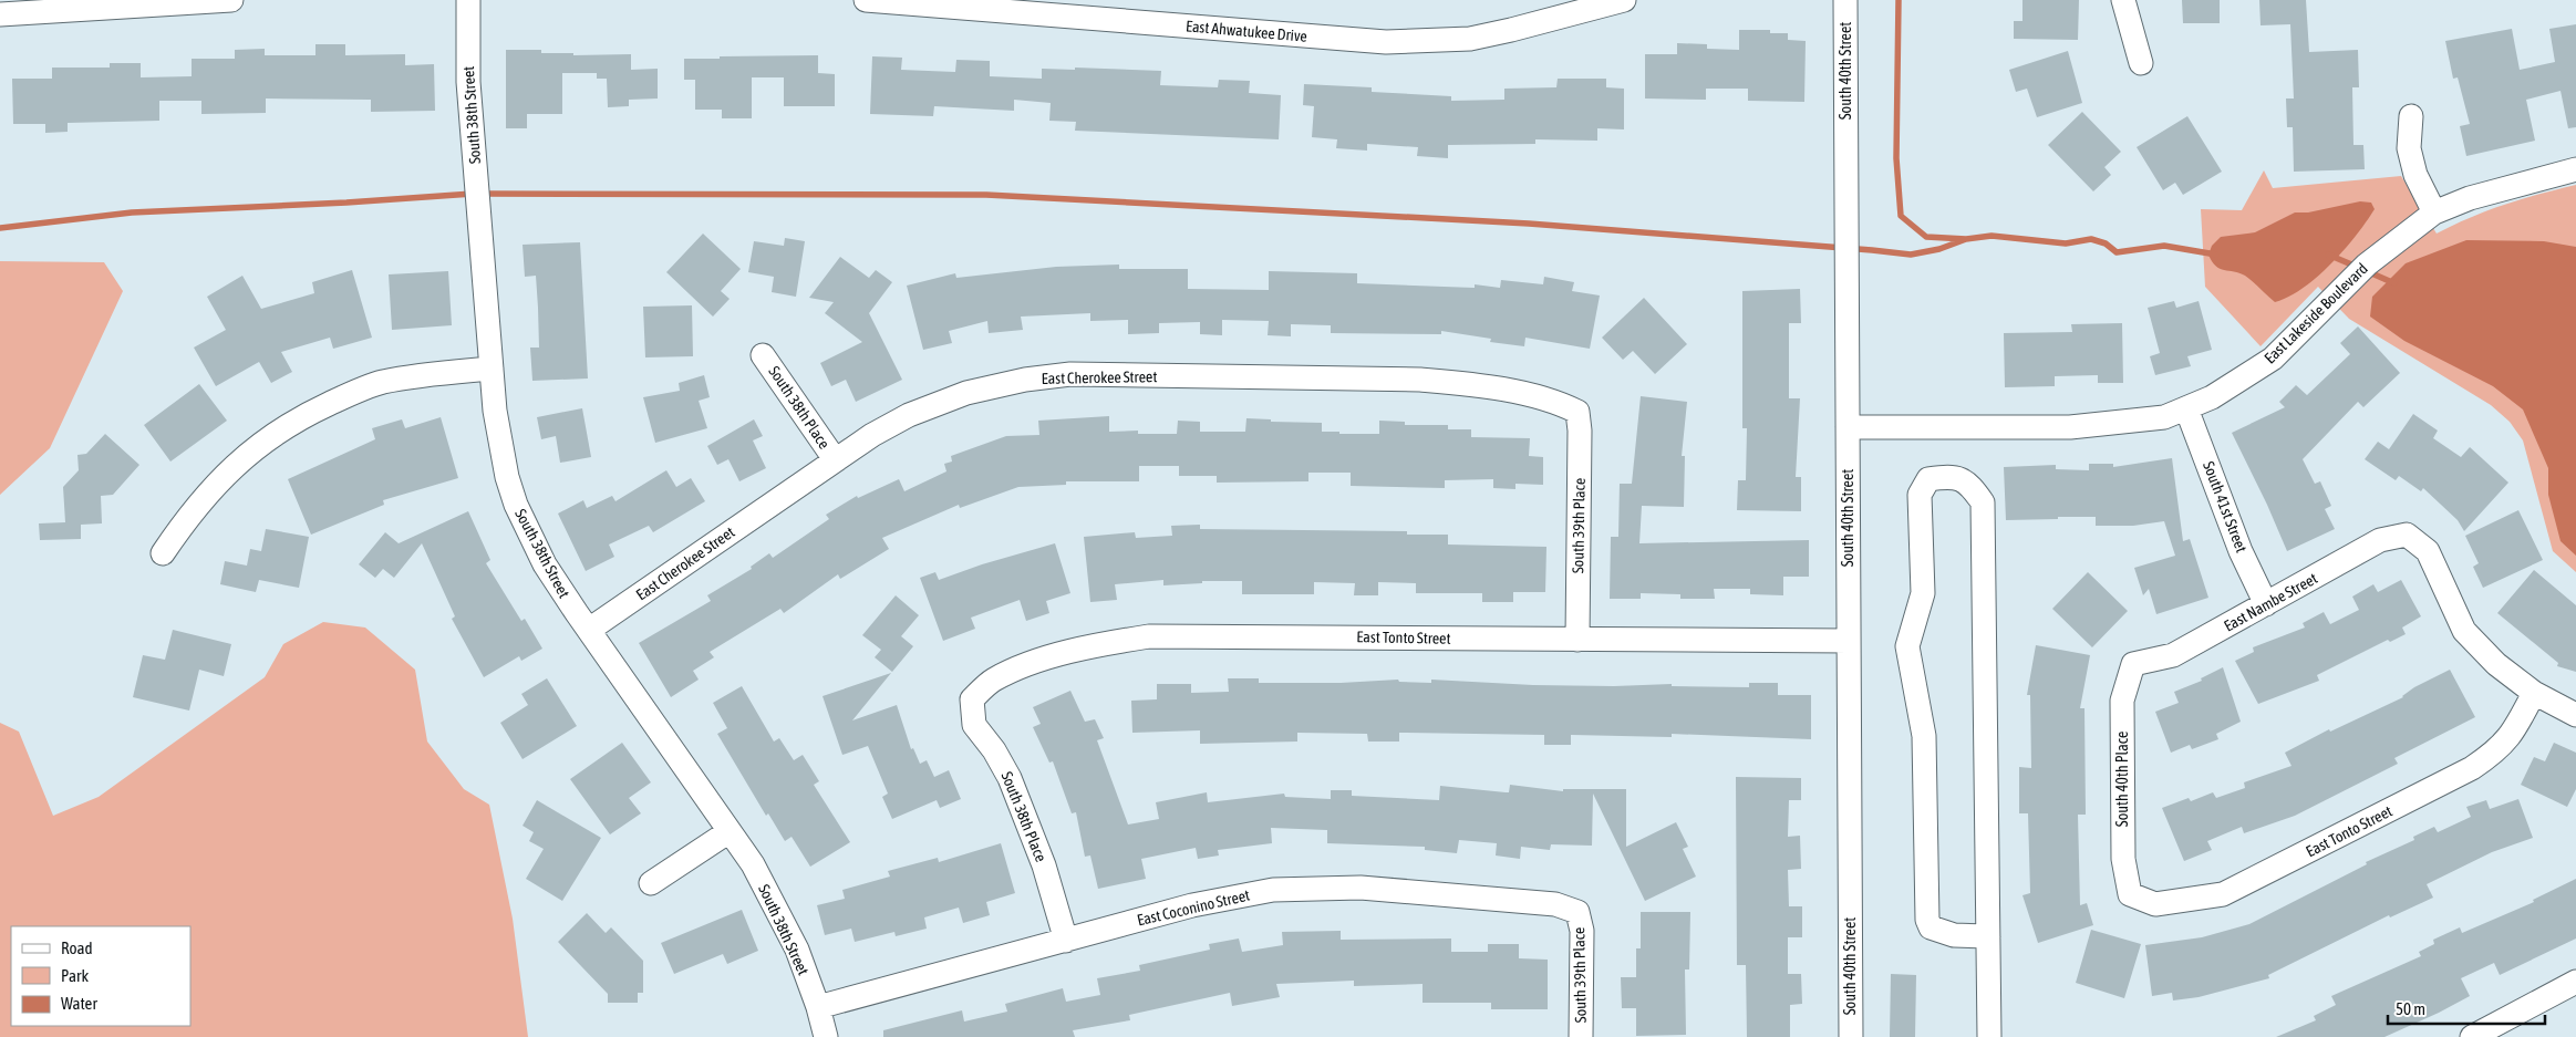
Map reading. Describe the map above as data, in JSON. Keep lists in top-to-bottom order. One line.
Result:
{"streets":{"street":["East Ahwatukee Drive","South 40th Street","South 38th Street","East Lakeside Boulevard","East Cherokee Street","South 38th Place","South 41st Street","South 39th Place","East Nambe Street","East Tonto Street","South 40th Place","East Coconino Street"]},"crossings":[["South 40th Street","East Lakeside Boulevard"],["South 40th Street","East Tonto Street"],["South 38th Street","East Cherokee Street"],["South 38th Street","East Coconino Street"],["East Lakeside Boulevard","South 41st Street"],["East Cherokee Street","South 38th Place"],["East Cherokee Street","South 39th Place"],["South 38th Place","East Tonto Street"],["South 38th Place","East Coconino Street"],["South 41st Street","East Nambe Street"],["South 39th Place","East Tonto Street"],["South 39th Place","East Coconino Street"],["East Nambe Street","East Tonto Street"],["East Nambe Street","South 40th Place"],["East Tonto Street","South 40th Place"]],"legend":["Road","Park","Water"],"scale_bar":"50 m"}
